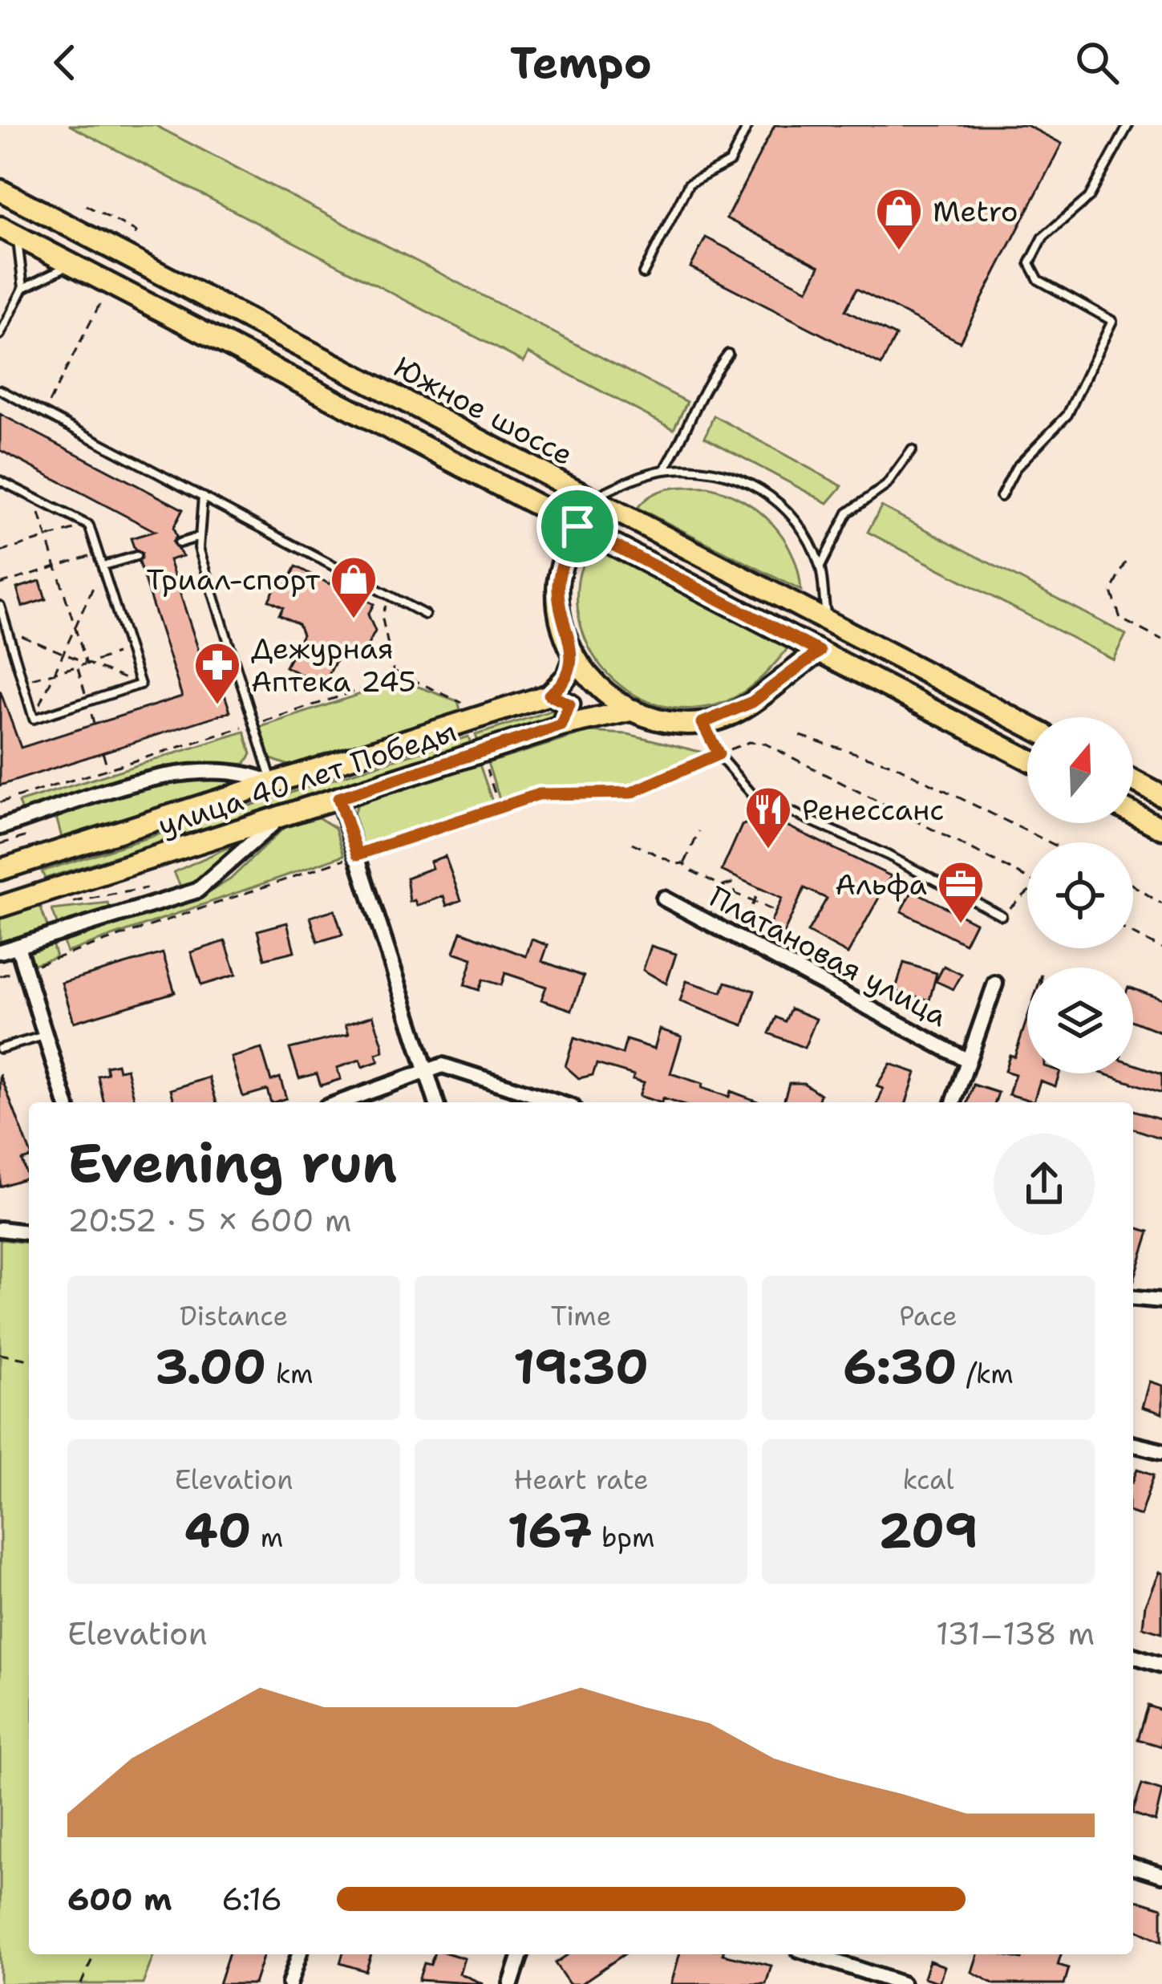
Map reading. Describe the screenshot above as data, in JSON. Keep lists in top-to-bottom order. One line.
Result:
{"streets":{"main road":["Южное шоссе","улица 40 лет Победы"],"street":["Платановая улица"]},"crossings":[["Южное шоссе","улица 40 лет Победы"]],"places":{"shop":["Metro","Триал-спорт"],"pharmacy":["Дежурная Аптека 245"],"restaurant":["Ренессанс"],"office":["Альфа"]},"north":"top","page":{"header":"Tempo","heading":["Evening run","20:52 · 5 × 600 m"],"stats":[["Distance","3.00 km"],["Time","19:30"],["Pace","6:30 /km"],["Elevation","40 m"],["Heart rate","167 bpm"],["kcal","209"]],"chart":["Elevation","131–138 m"],"list":[{"name":"600 m","note":"6:16"}]}}
